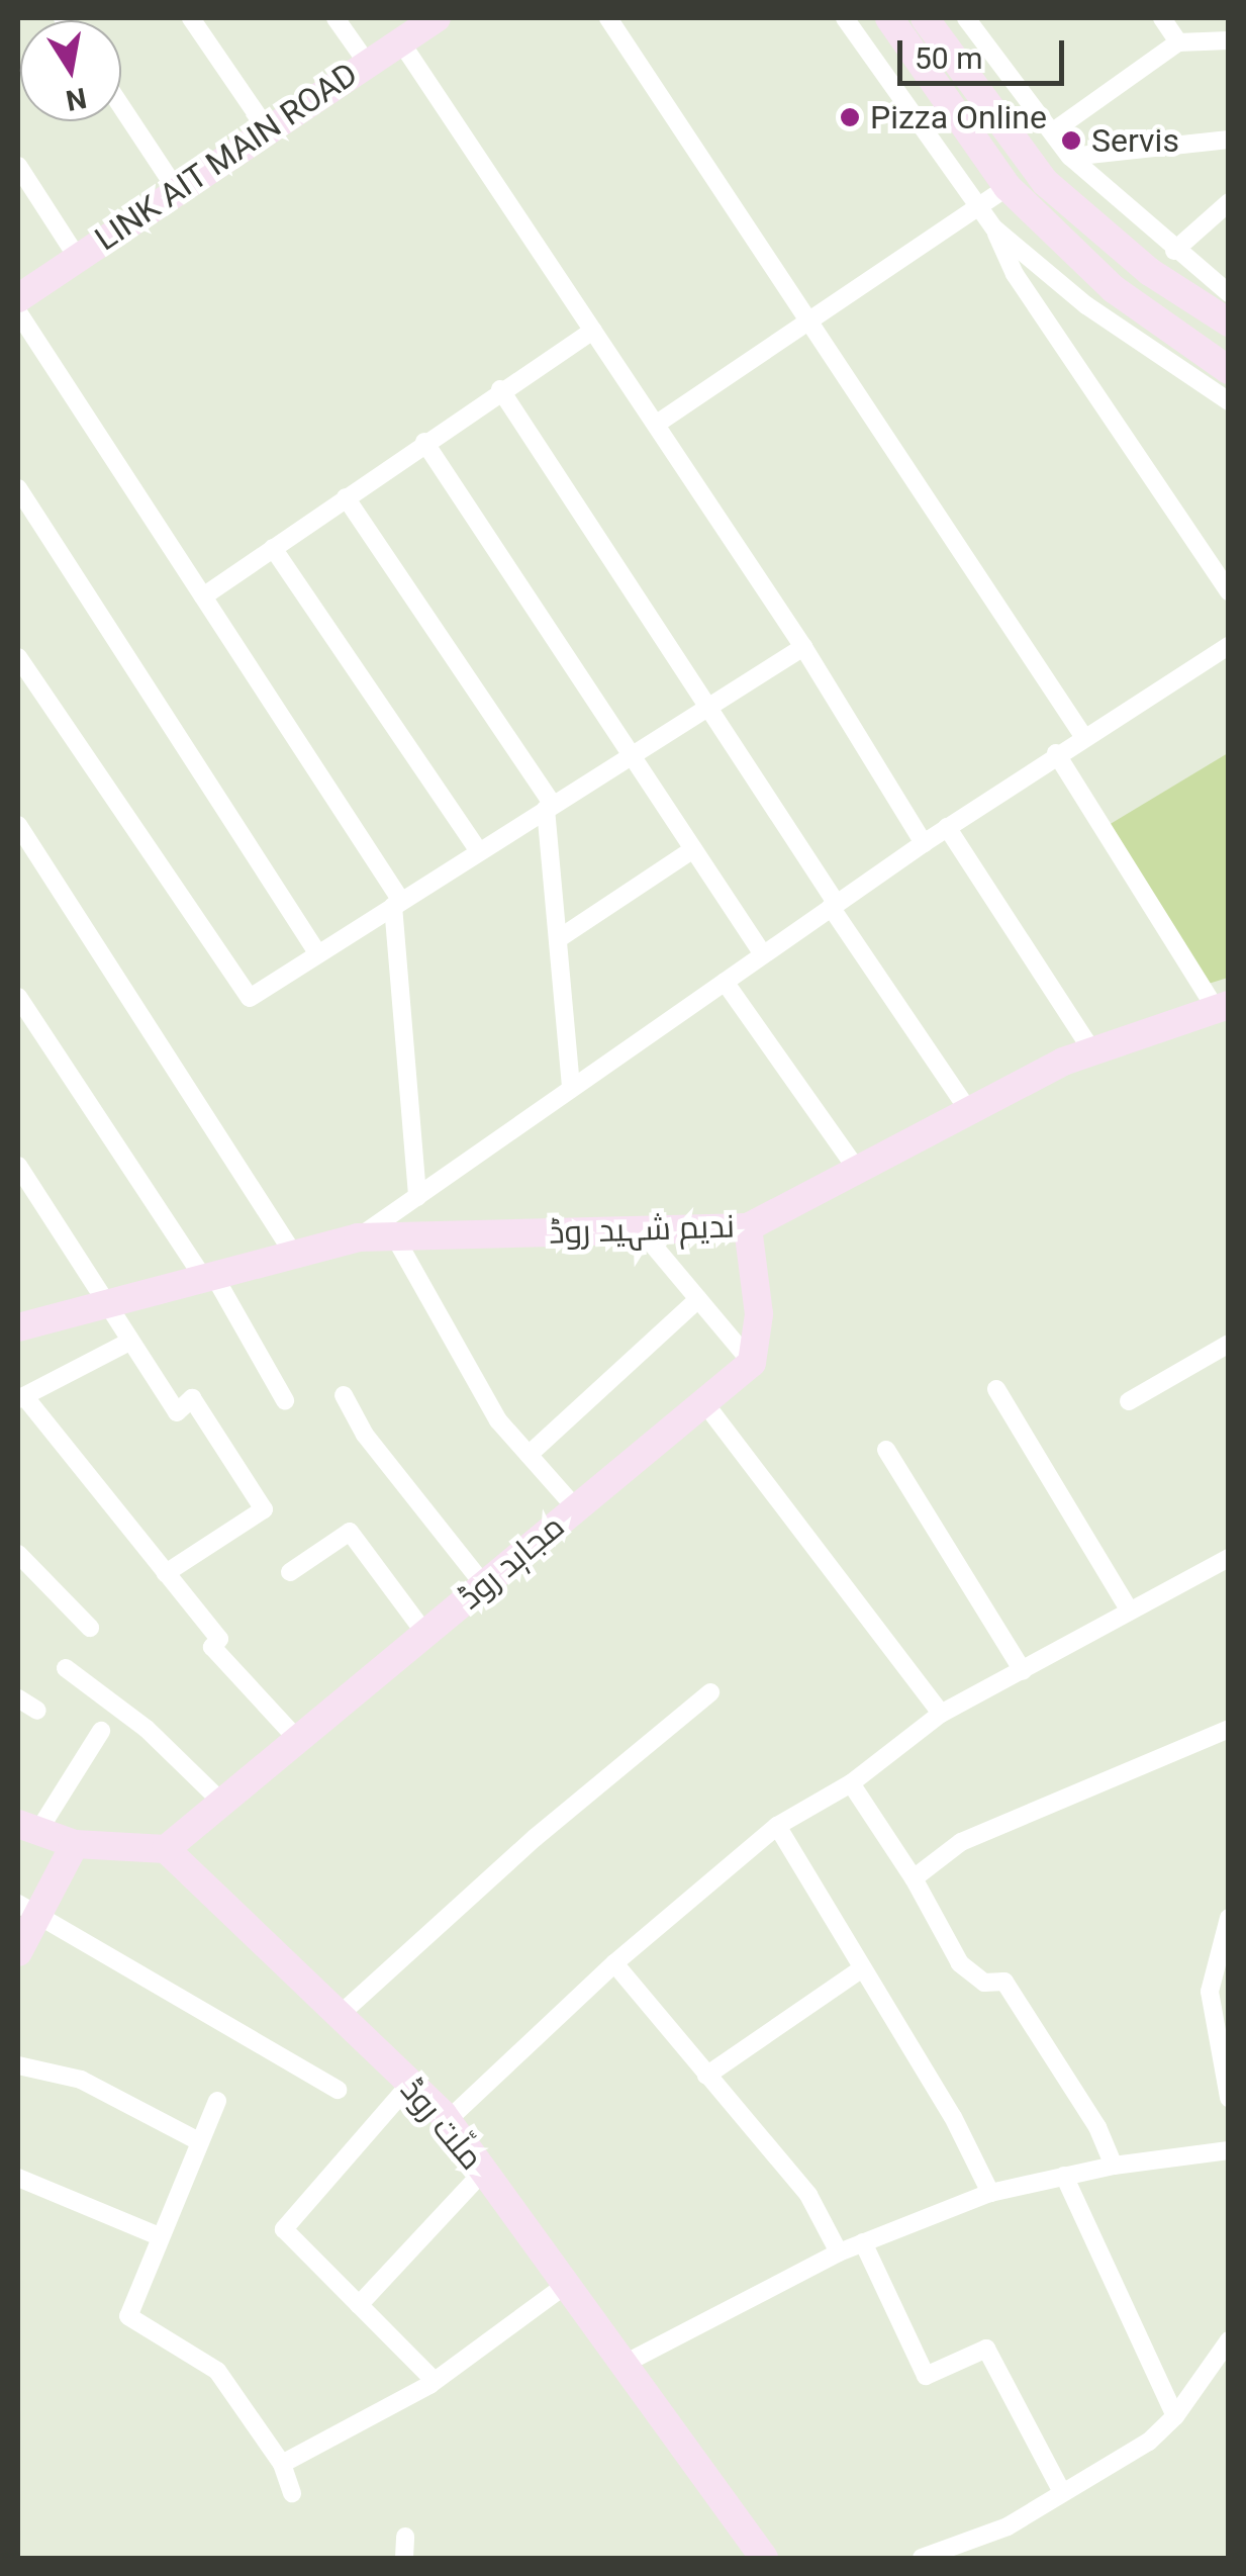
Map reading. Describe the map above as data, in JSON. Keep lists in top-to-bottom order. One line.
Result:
{"streets":{"street":["LINK AIT MAIN ROAD","ندیم شہید روڈ","مجاہد روڈ","ملّت روڈ"]},"crossings":[["مجاہد روڈ","ملّت روڈ"]],"places":["Pizza Online","Servis"],"scale_bar":"50 m","north":"bottom"}
